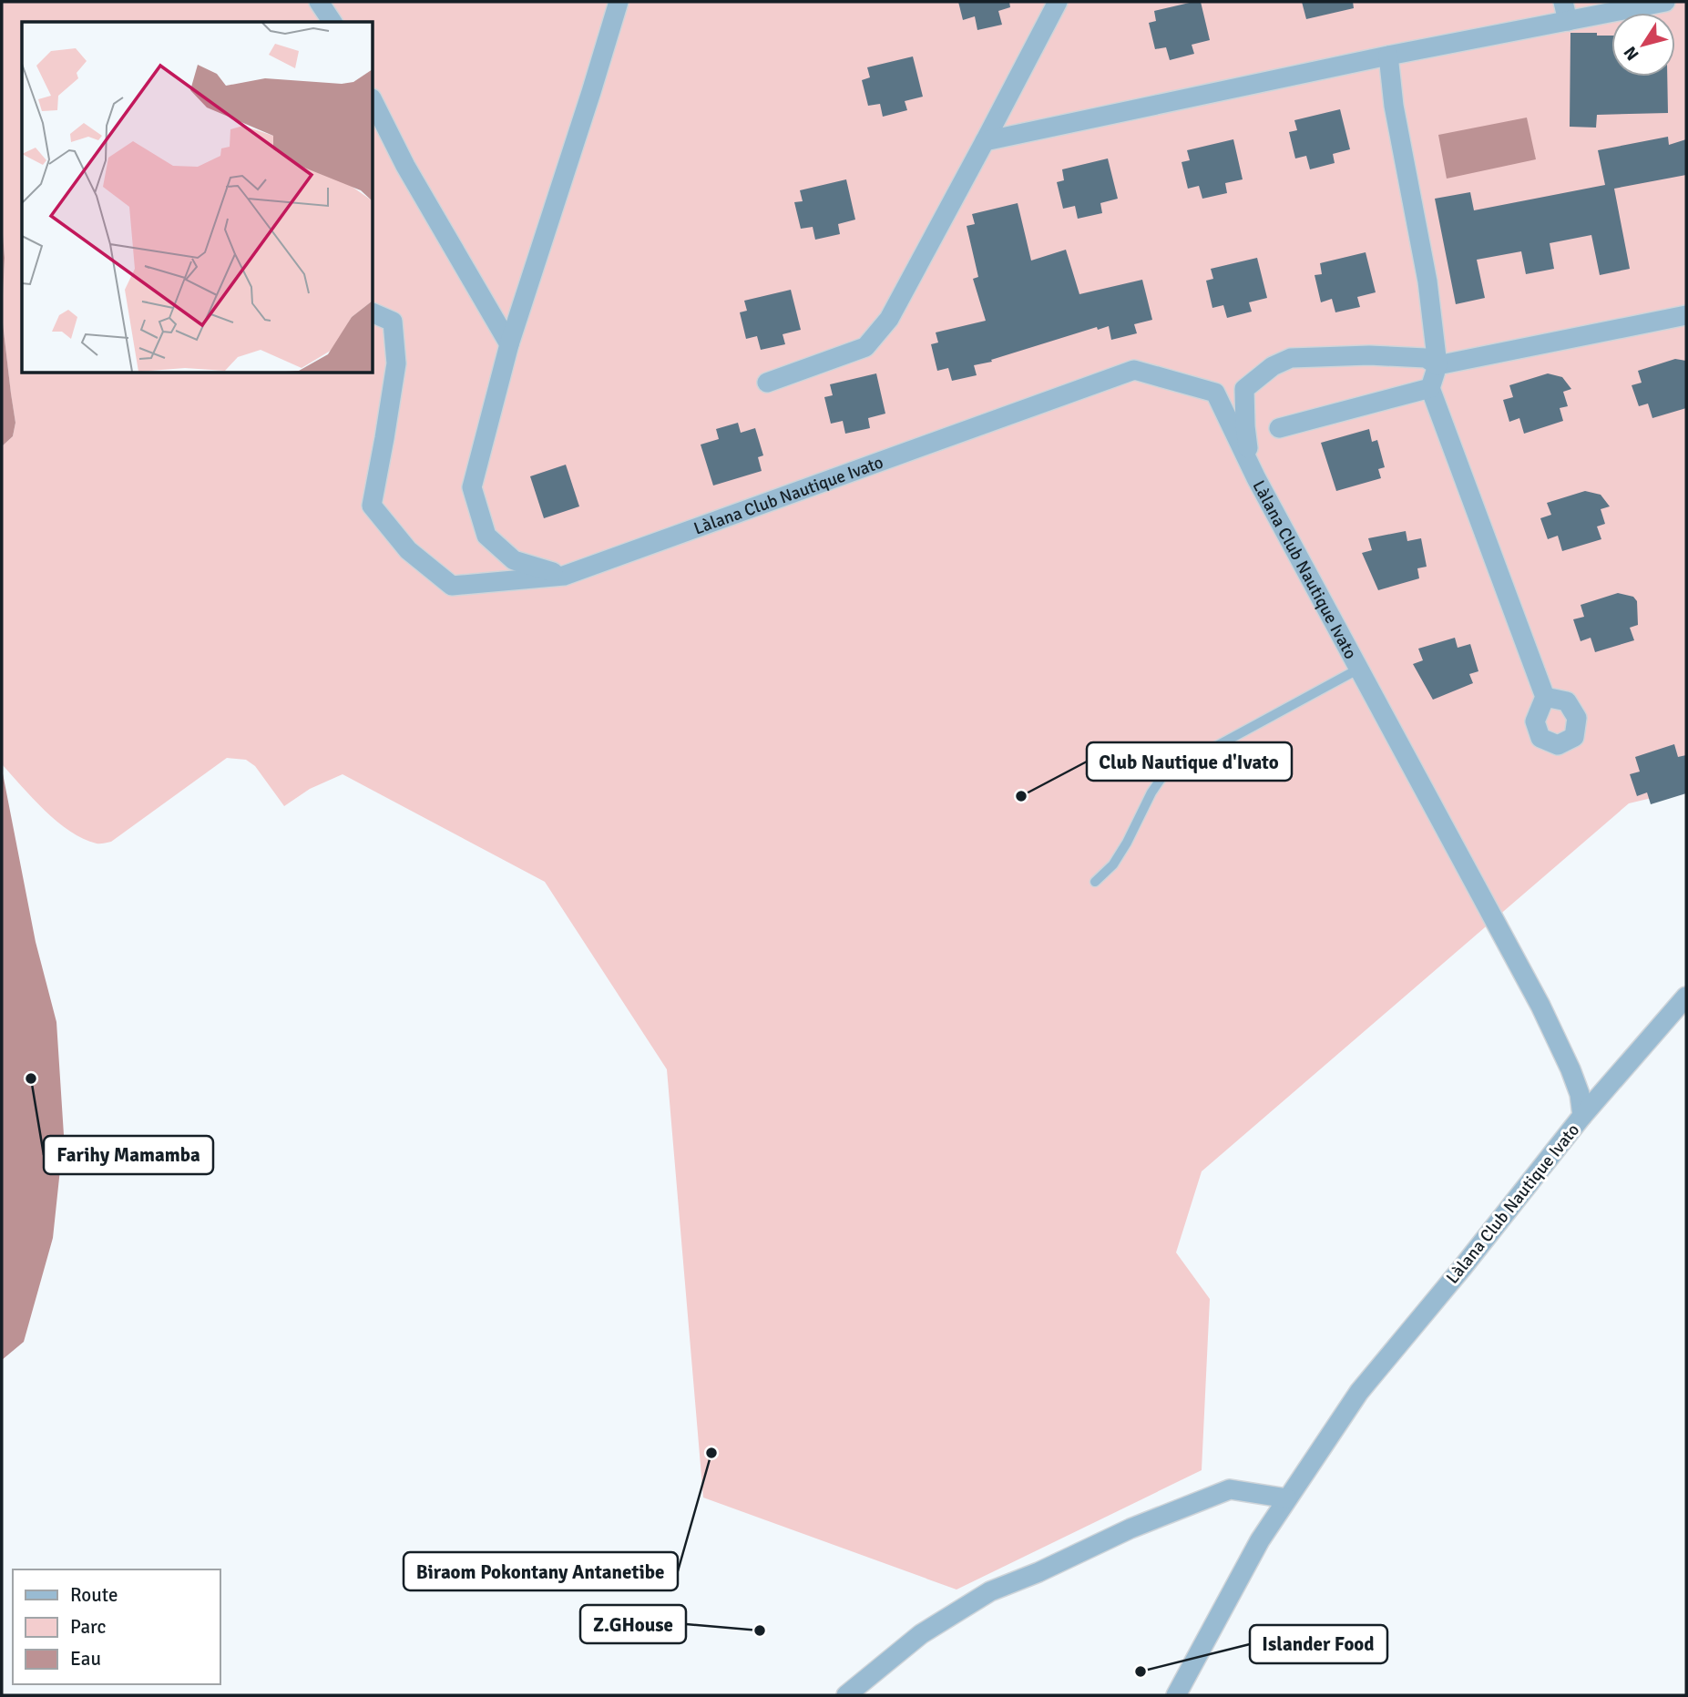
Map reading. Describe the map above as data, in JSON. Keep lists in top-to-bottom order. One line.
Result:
{"streets":{"street":["Làlana Club Nautique Ivato"]},"places":["Club Nautique d'Ivato","Farihy Mamamba","Biraom Pokontany Antanetibe","Z.GHouse","Islander Food"],"legend":["Route","Parc","Eau"],"north":"bottom left"}
